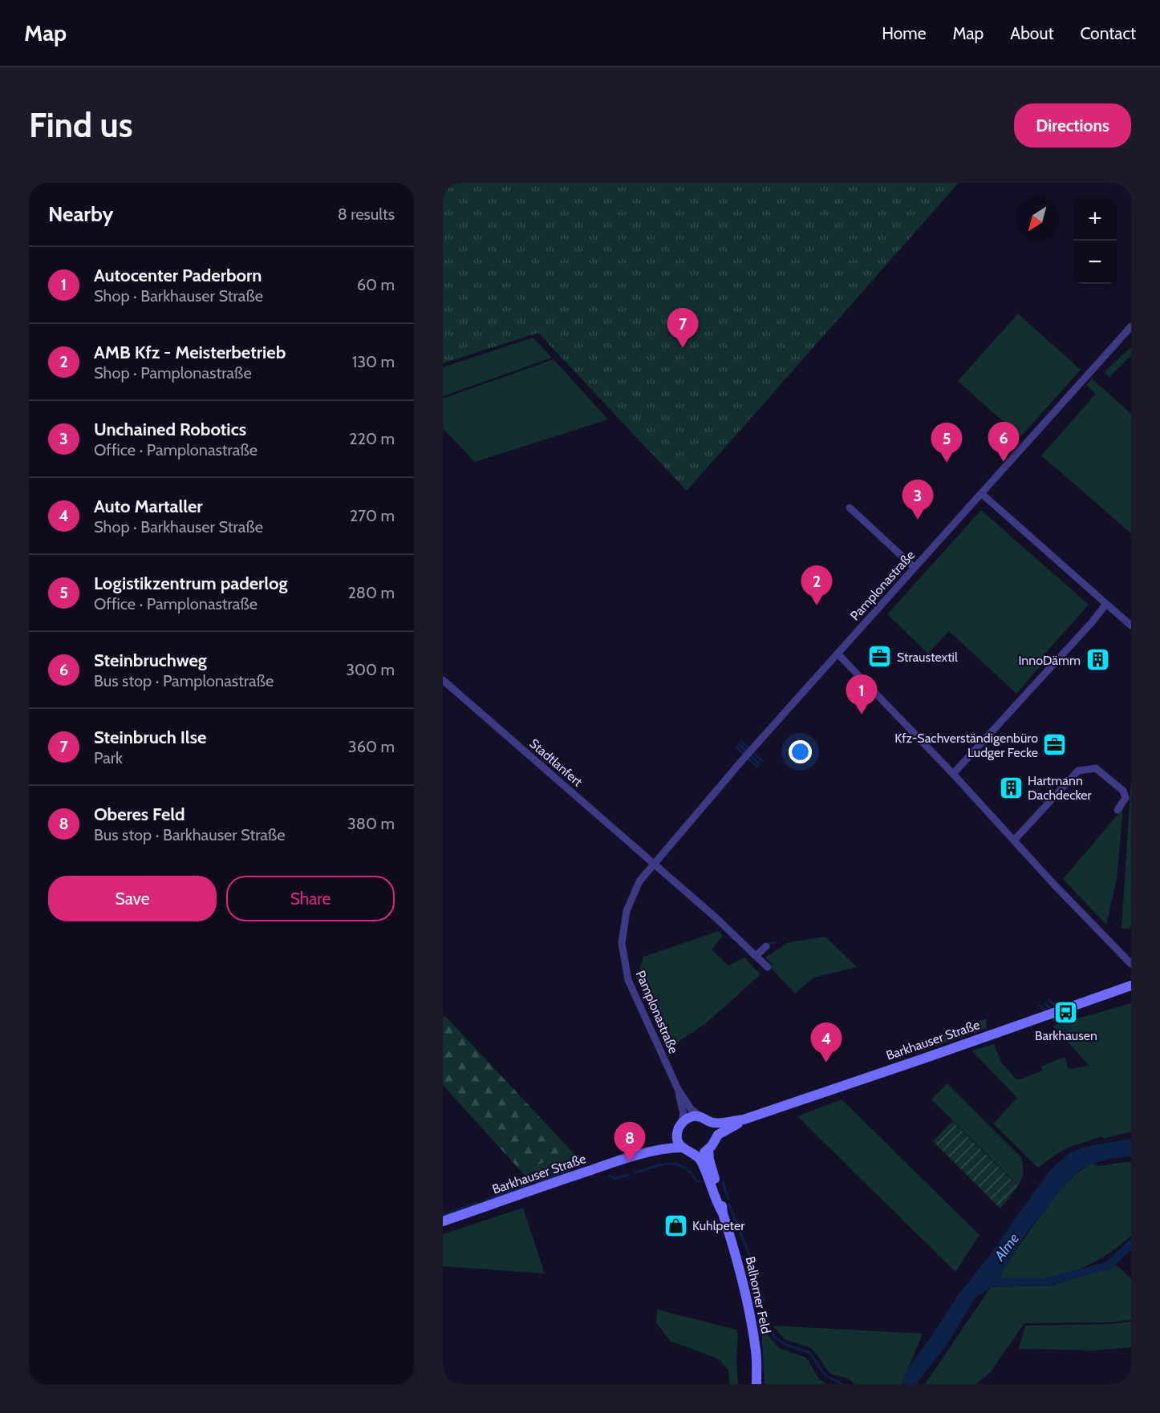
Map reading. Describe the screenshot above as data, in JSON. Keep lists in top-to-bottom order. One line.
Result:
{"streets":{"street":["Pamplonastraße","Stadtlanfert","Barkhauser Straße","Balhorner Feld"]},"crossings":[["Pamplonastraße","Stadtlanfert"],["Barkhauser Straße","Balhorner Feld"]],"water":["Alme"],"places":{"office":["Straustextil","Kfz-Sachverständigenbüro Ludger Fecke"],"building":["InnoDämm","Hartmann Dachdecker"],"bus stop":["Barkhausen"],"shop":["Kuhlpeter"]},"north":"bottom left","page":{"header":"Map","nav":["Home","Map","About","Contact"],"buttons":["Directions",["Save","Share"]],"title":"Find us","heading":["Nearby","8 results"],"map_buttons":["+","−"],"list":[{"mark":"1","name":"Autocenter Paderborn","note":"Shop · Barkhauser Straße","value":"60 m"},{"mark":"2","name":"AMB Kfz - Meisterbetrieb","note":"Shop · Pamplonastraße","value":"130 m"},{"mark":"3","name":"Unchained Robotics","note":"Office · Pamplonastraße","value":"220 m"},{"mark":"4","name":"Auto Martaller","note":"Shop · Barkhauser Straße","value":"270 m"},{"mark":"5","name":"Logistikzentrum paderlog","note":"Office · Pamplonastraße","value":"280 m"},{"mark":"6","name":"Steinbruchweg","note":"Bus stop · Pamplonastraße","value":"300 m"},{"mark":"7","name":"Steinbruch Ilse","note":"Park","value":"360 m"},{"mark":"8","name":"Oberes Feld","note":"Bus stop · Barkhauser Straße","value":"380 m"}],"pins":["7","6","5","3","2","1","4","8"]}}
